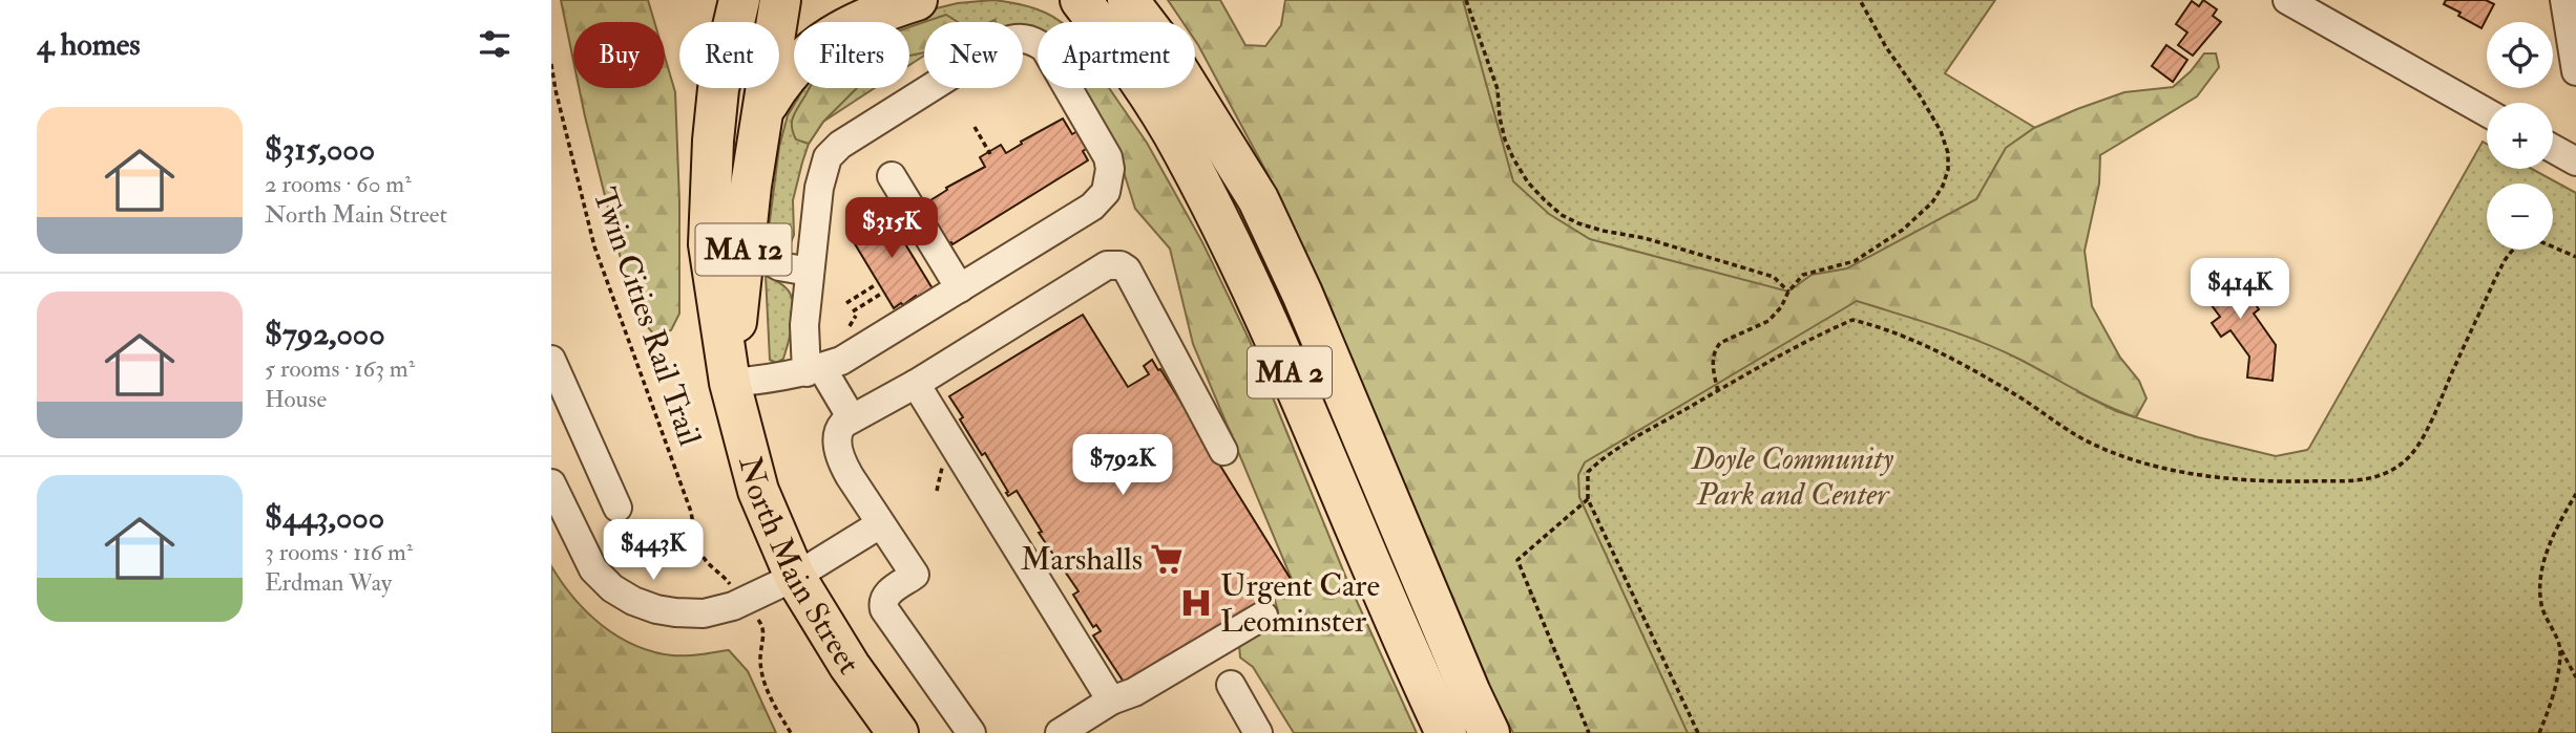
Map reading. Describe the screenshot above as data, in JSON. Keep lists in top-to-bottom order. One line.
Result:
{"streets":{"highway":["MA 12","MA 2","North Main Street"],"path":["Twin Cities Rail Trail"]},"parks":["Doyle Community Park and Center"],"places":{"supermarket":["Marshalls"],"hospital":["Urgent Care Leominster"]},"page":{"heading":"4 homes","map_buttons":["+","−"],"chip":["Buy","Rent","Filters","New","Apartment"],"list":[{"name":"$315,000","note":"2 rooms · 60 m² · North Main Street"},{"name":"$792,000","note":"5 rooms · 163 m² · House"},{"name":"$443,000","note":"3 rooms · 116 m² · Erdman Way"}],"price":["$315K","$414K","$792K","$443K"]}}
